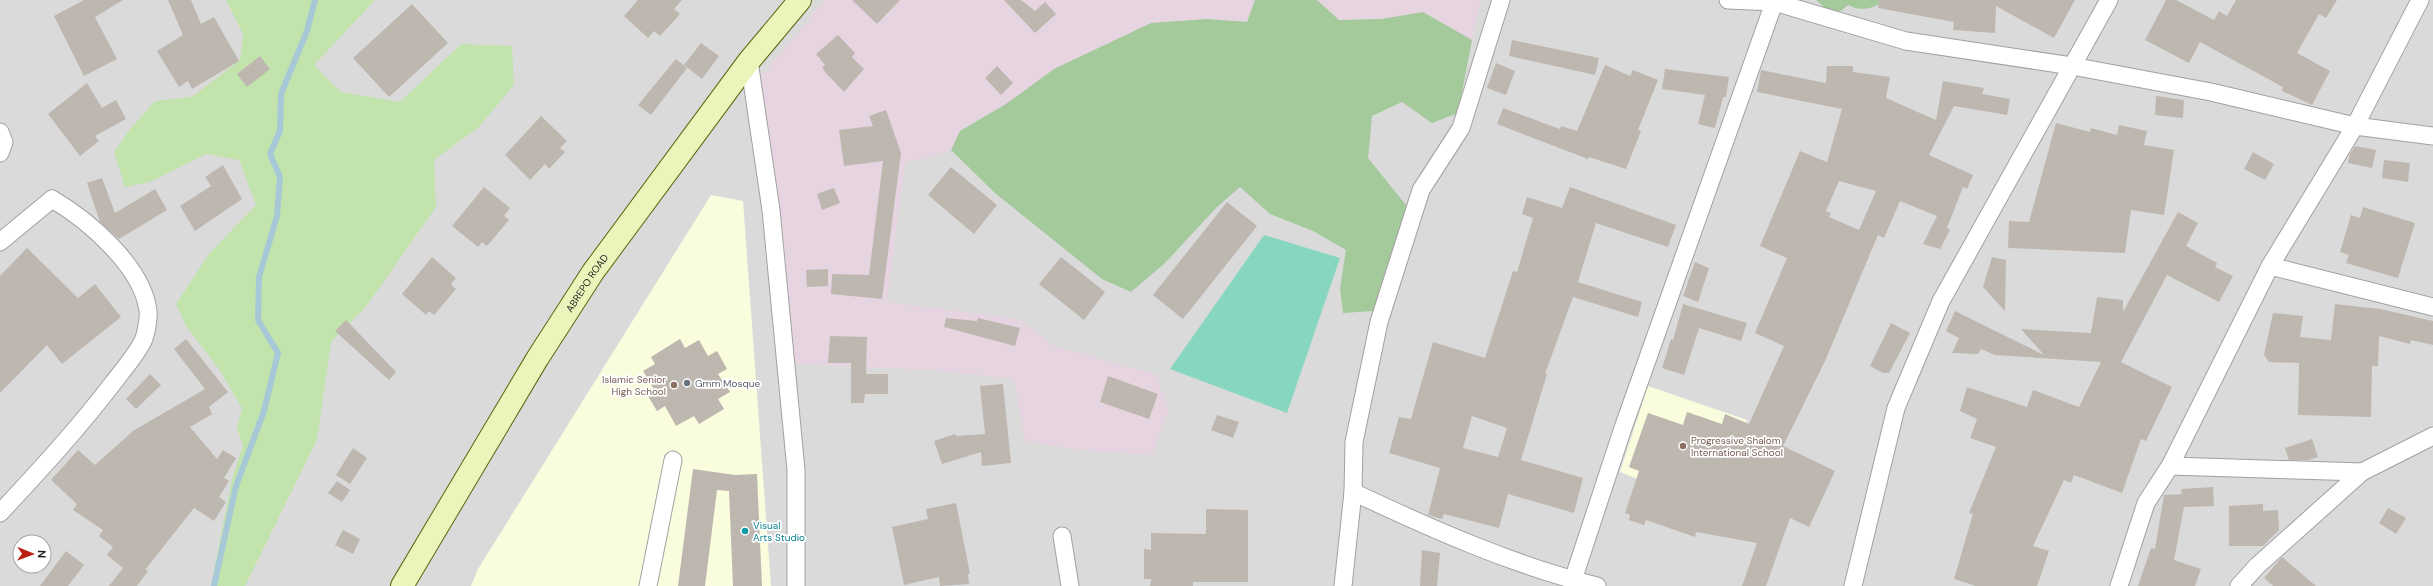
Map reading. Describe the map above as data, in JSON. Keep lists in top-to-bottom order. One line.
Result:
{"streets":{"main road":["ABREPO ROAD"]},"places":["Gmm Mosque","Islamic Senior High School","Progressive Shalom International School","Visual Arts Studio"],"north":"right"}
